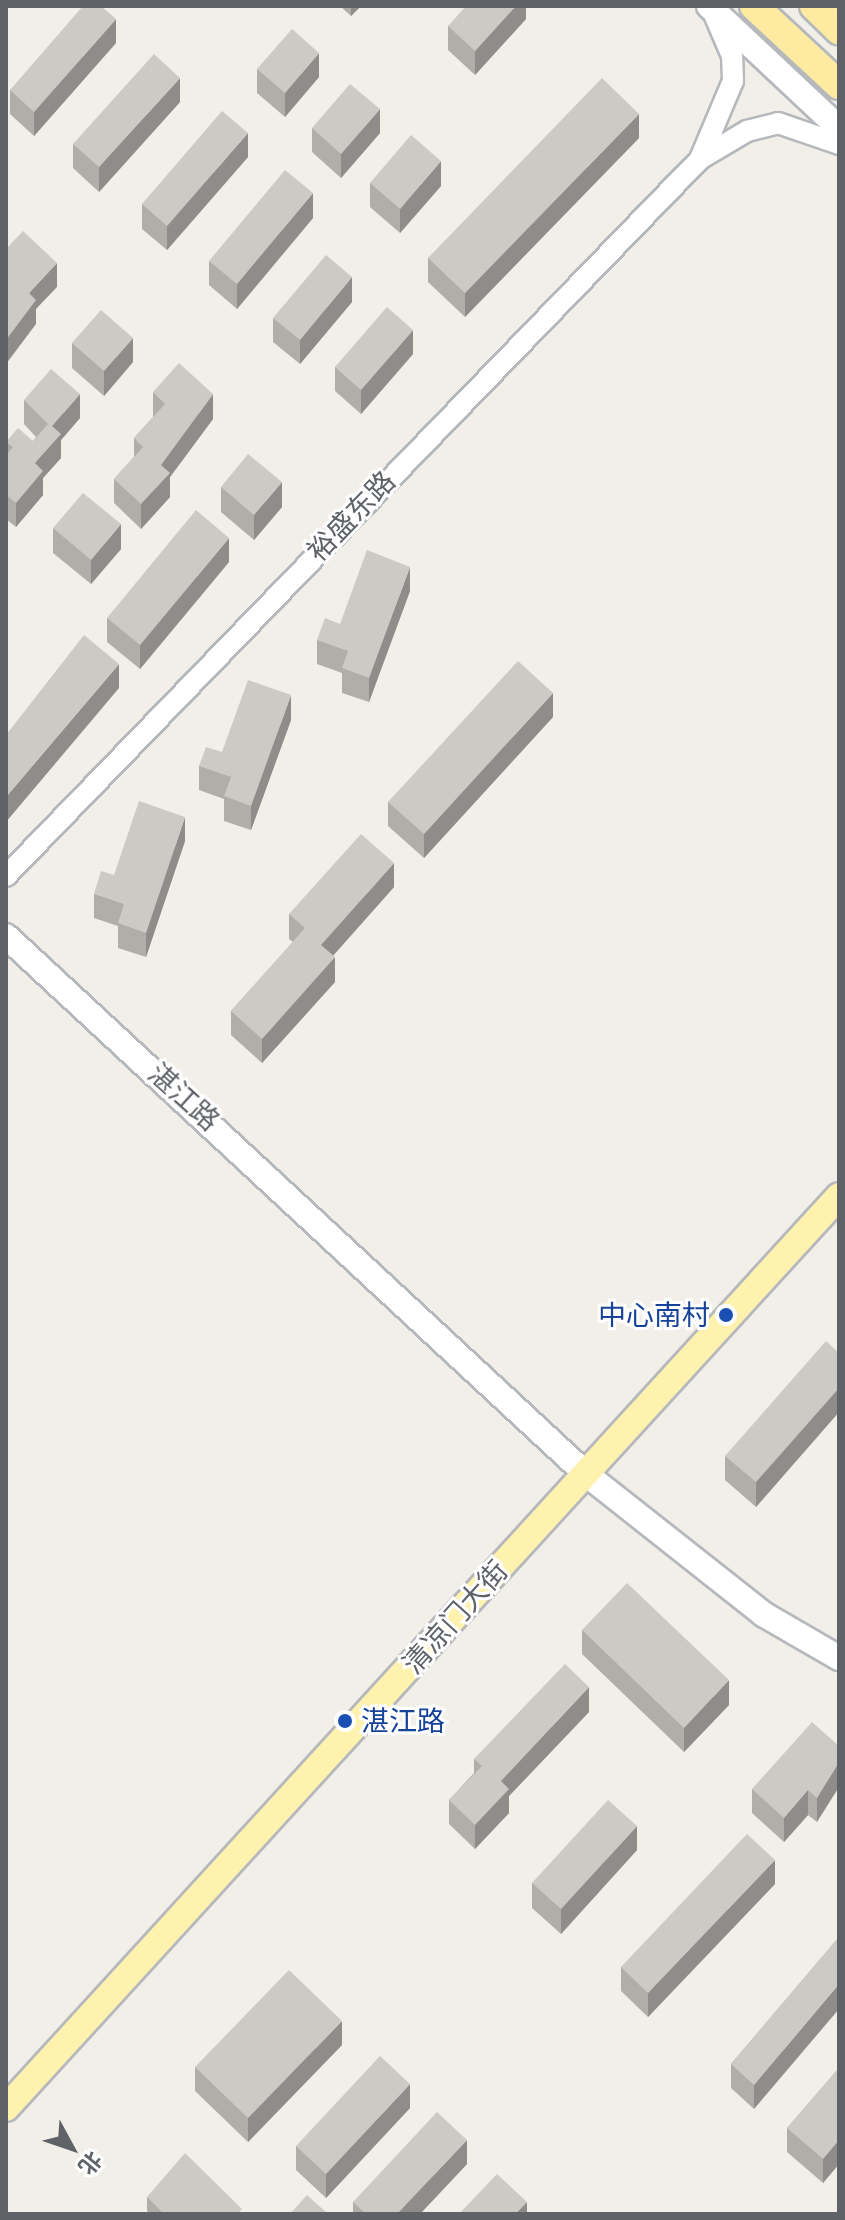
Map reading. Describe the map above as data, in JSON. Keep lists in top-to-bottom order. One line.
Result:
{"streets":{"main road":["湛江路","清凉门大街"],"street":["裕盛东路"]},"crossings":[["湛江路","清凉门大街"]],"places":["中心南村","湛江路"],"north":"bottom right"}
